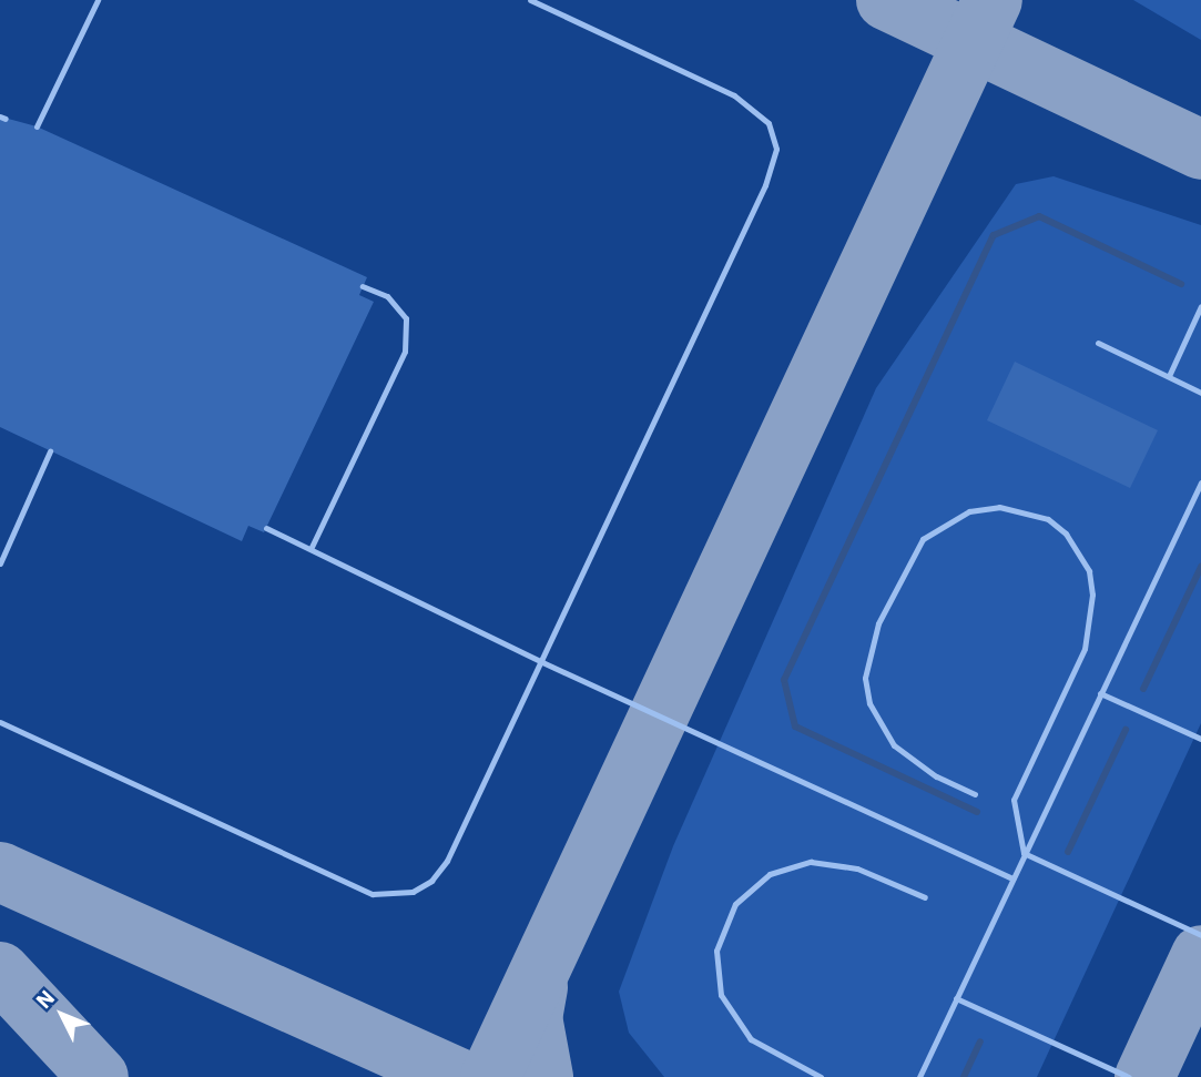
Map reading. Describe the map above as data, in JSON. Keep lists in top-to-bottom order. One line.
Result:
{"north":"top left"}
